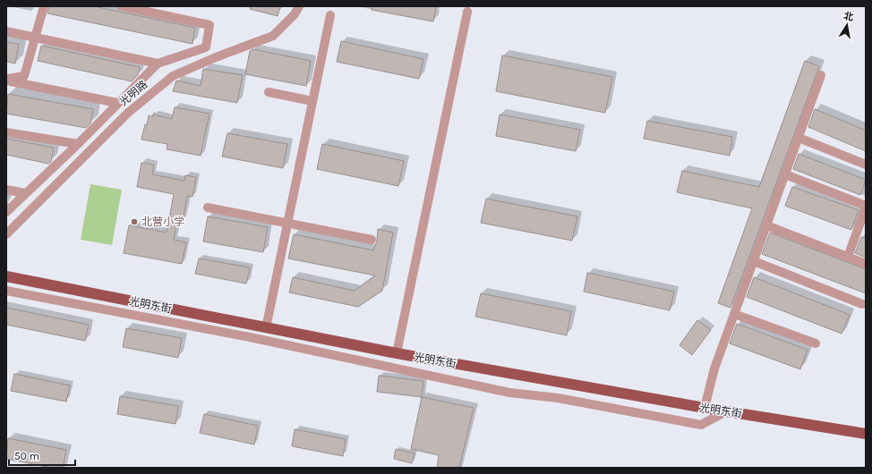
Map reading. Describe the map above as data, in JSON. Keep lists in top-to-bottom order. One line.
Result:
{"streets":{"main road":["光明东街"],"street":["光明路"]},"places":["北营小学"],"scale_bar":"50 m","north":"top"}
